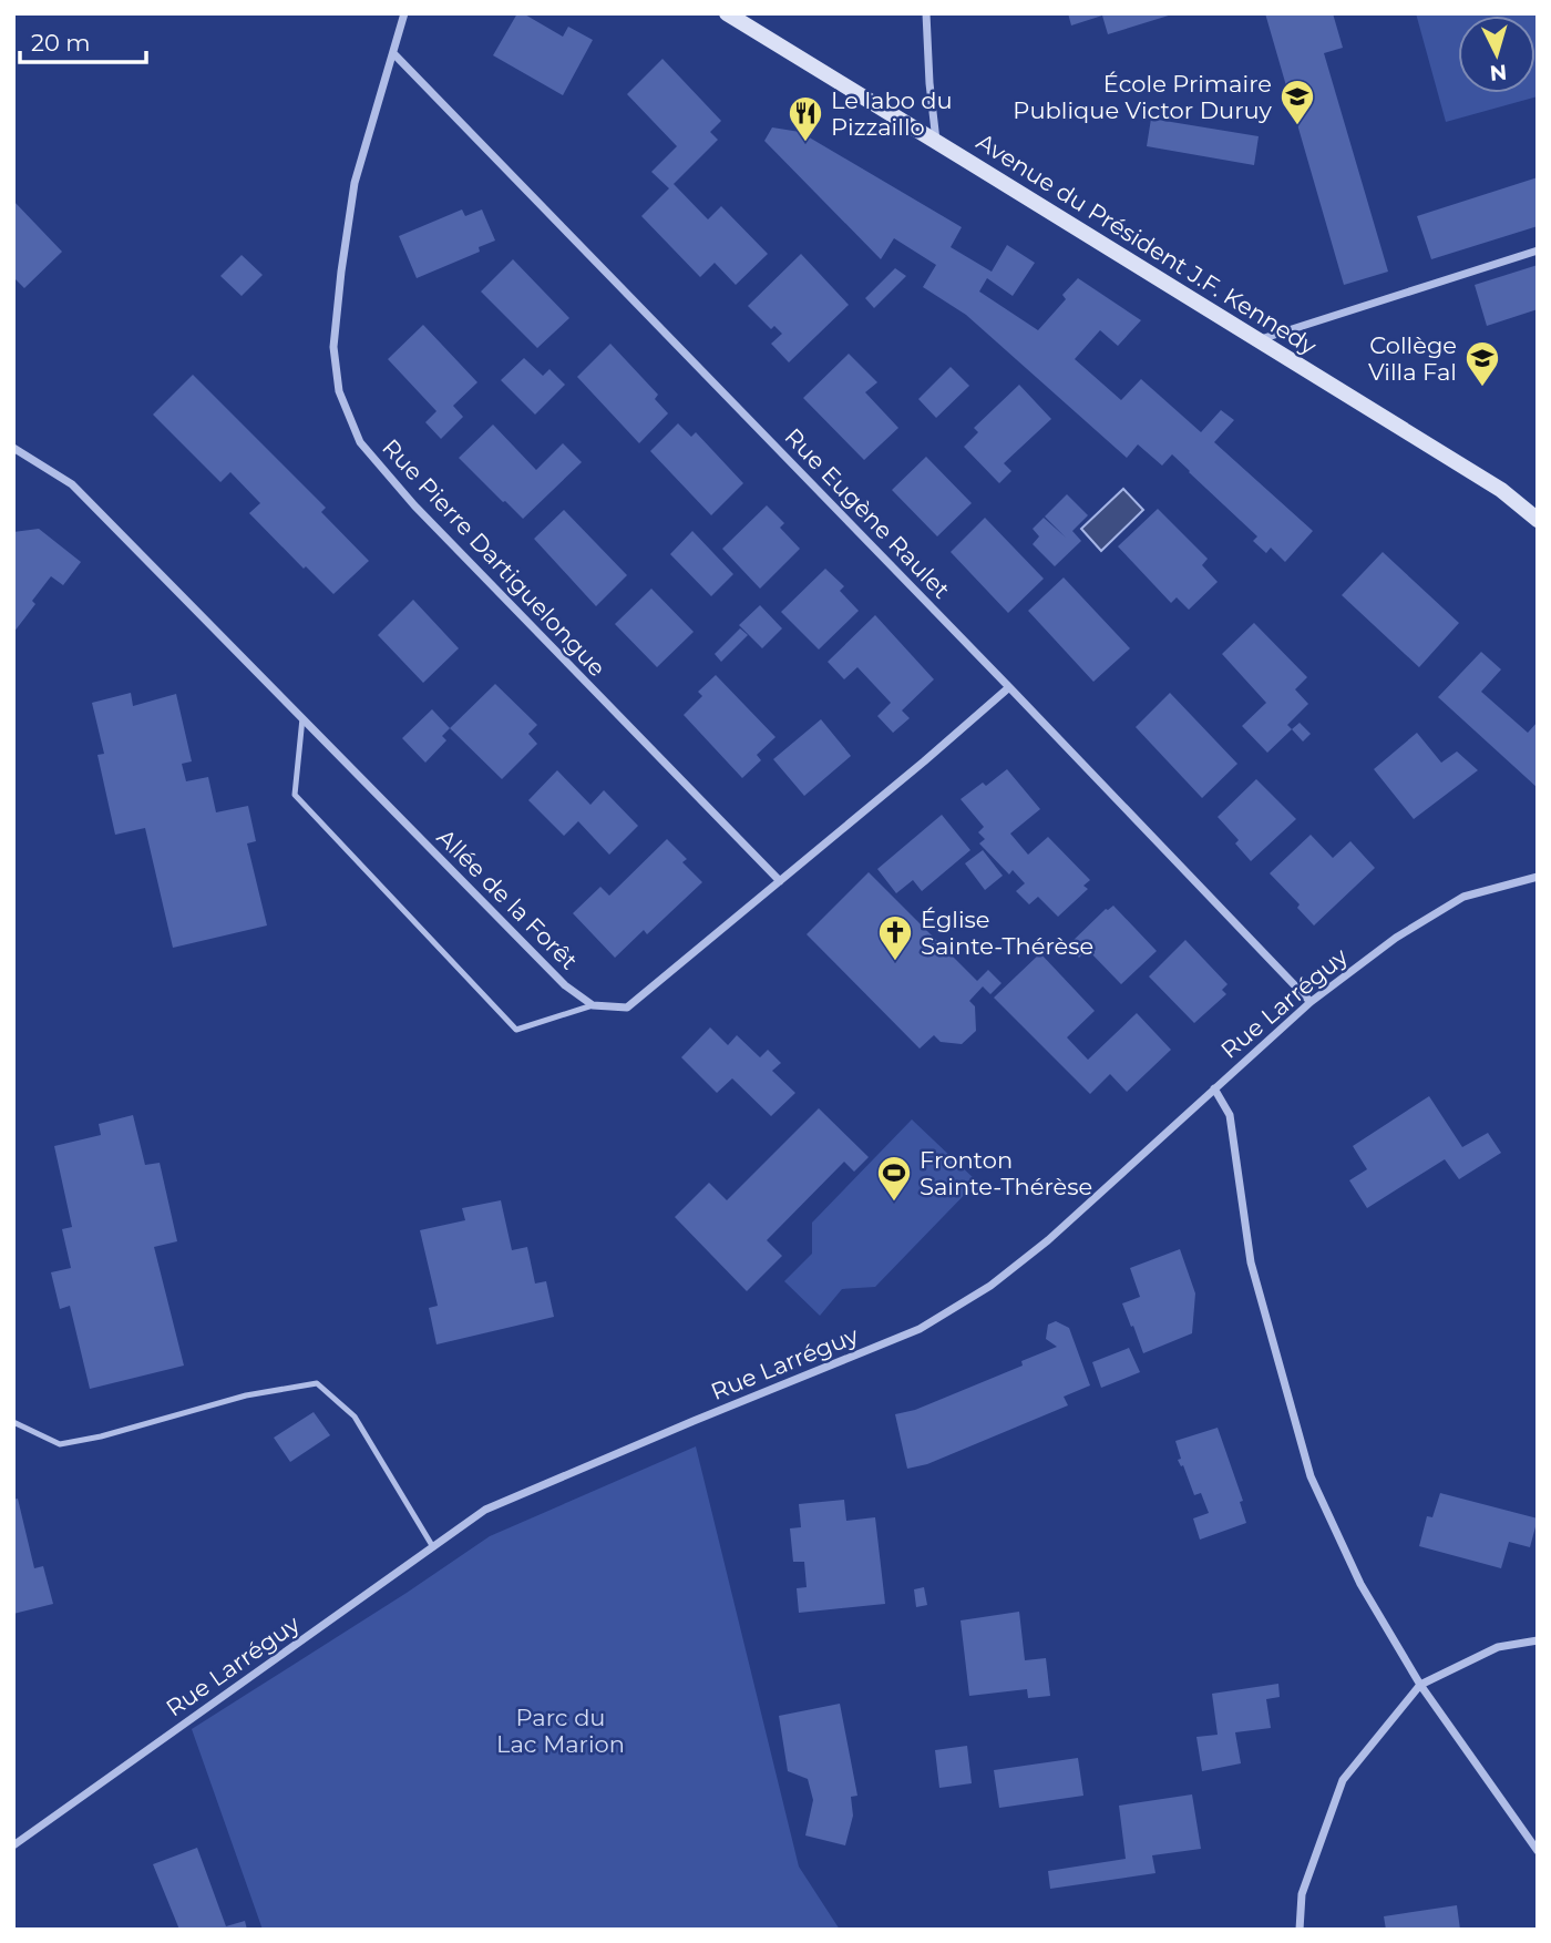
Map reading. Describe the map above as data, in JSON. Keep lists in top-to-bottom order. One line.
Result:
{"streets":{"street":["Avenue du Président J.F. Kennedy","Rue Eugène Raulet","Rue Pierre Dartiguelongue","Allée de la Forêt","Rue Larréguy"]},"crossings":[["Rue Eugène Raulet","Rue Pierre Dartiguelongue"],["Rue Eugène Raulet","Rue Larréguy"]],"parks":["Parc du Lac Marion"],"places":{"school or university":["École Primaire Publique Victor Duruy","Collège Villa Fal"],"restaurant":["Le labo du Pizzaillo"],"church":["Église Sainte-Thérèse"],"sports":["Fronton Sainte-Thérèse"]},"scale_bar":"20 m","north":"bottom"}
